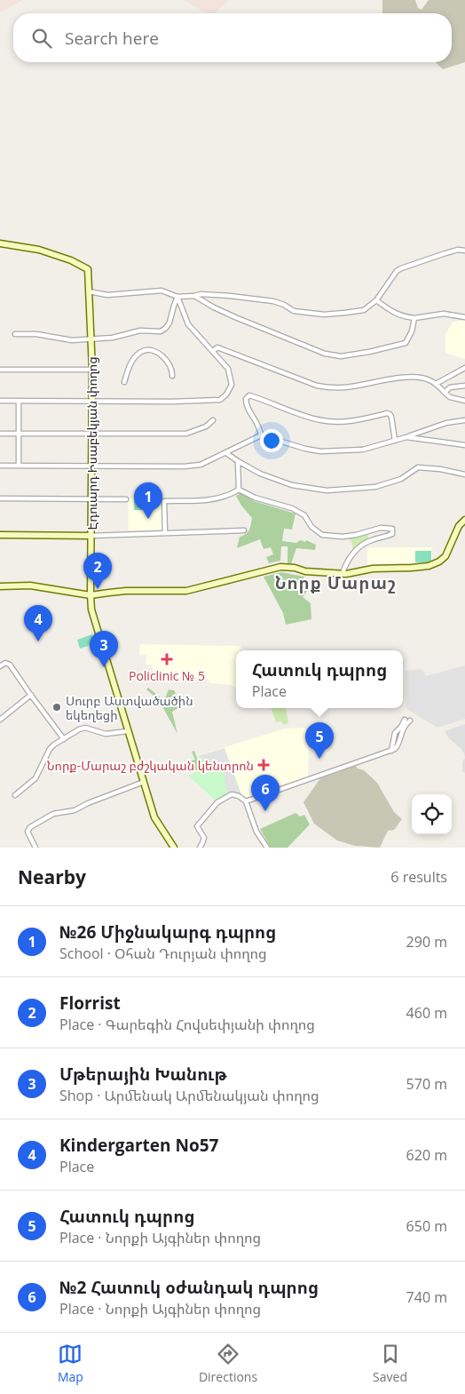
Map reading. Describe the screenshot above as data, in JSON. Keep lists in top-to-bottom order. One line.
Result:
{"streets":{"main road":["Էդուարդ Իսաբեկյան փողոց"]},"districts":["Նորք Մարաշ"],"places":{"health":["Policlinic № 5","Նորք-Մարաշ բժշկական կենտրոն"],"other":["Սուրբ Աստվածածին եկեղեցի"]},"page":{"search":"Search here","pins":["1","2","4","3","5","6"],"popup":["Հատուկ դպրոց","Place"],"heading":["Nearby","6 results"],"list":[{"mark":"1","name":"№26 Միջնակարգ դպրոց","note":"School · Օհան Դուրյան փողոց","value":"290 m"},{"mark":"2","name":"Florrist","note":"Place · Գարեգին Հովսեփյանի փողոց","value":"460 m"},{"mark":"3","name":"Մթերային Խանութ","note":"Shop · Արմենակ Արմենակյան փողոց","value":"570 m"},{"mark":"4","name":"Kindergarten No57","note":"Place","value":"620 m"},{"mark":"5","name":"Հատուկ դպրոց","note":"Place · Նորքի Այգիներ փողոց","value":"650 m"},{"mark":"6","name":"№2 Հատուկ օժանդակ դպրոց","note":"Place · Նորքի Այգիներ փողոց","value":"740 m"}],"nav":["Map","Directions","Saved"]}}
